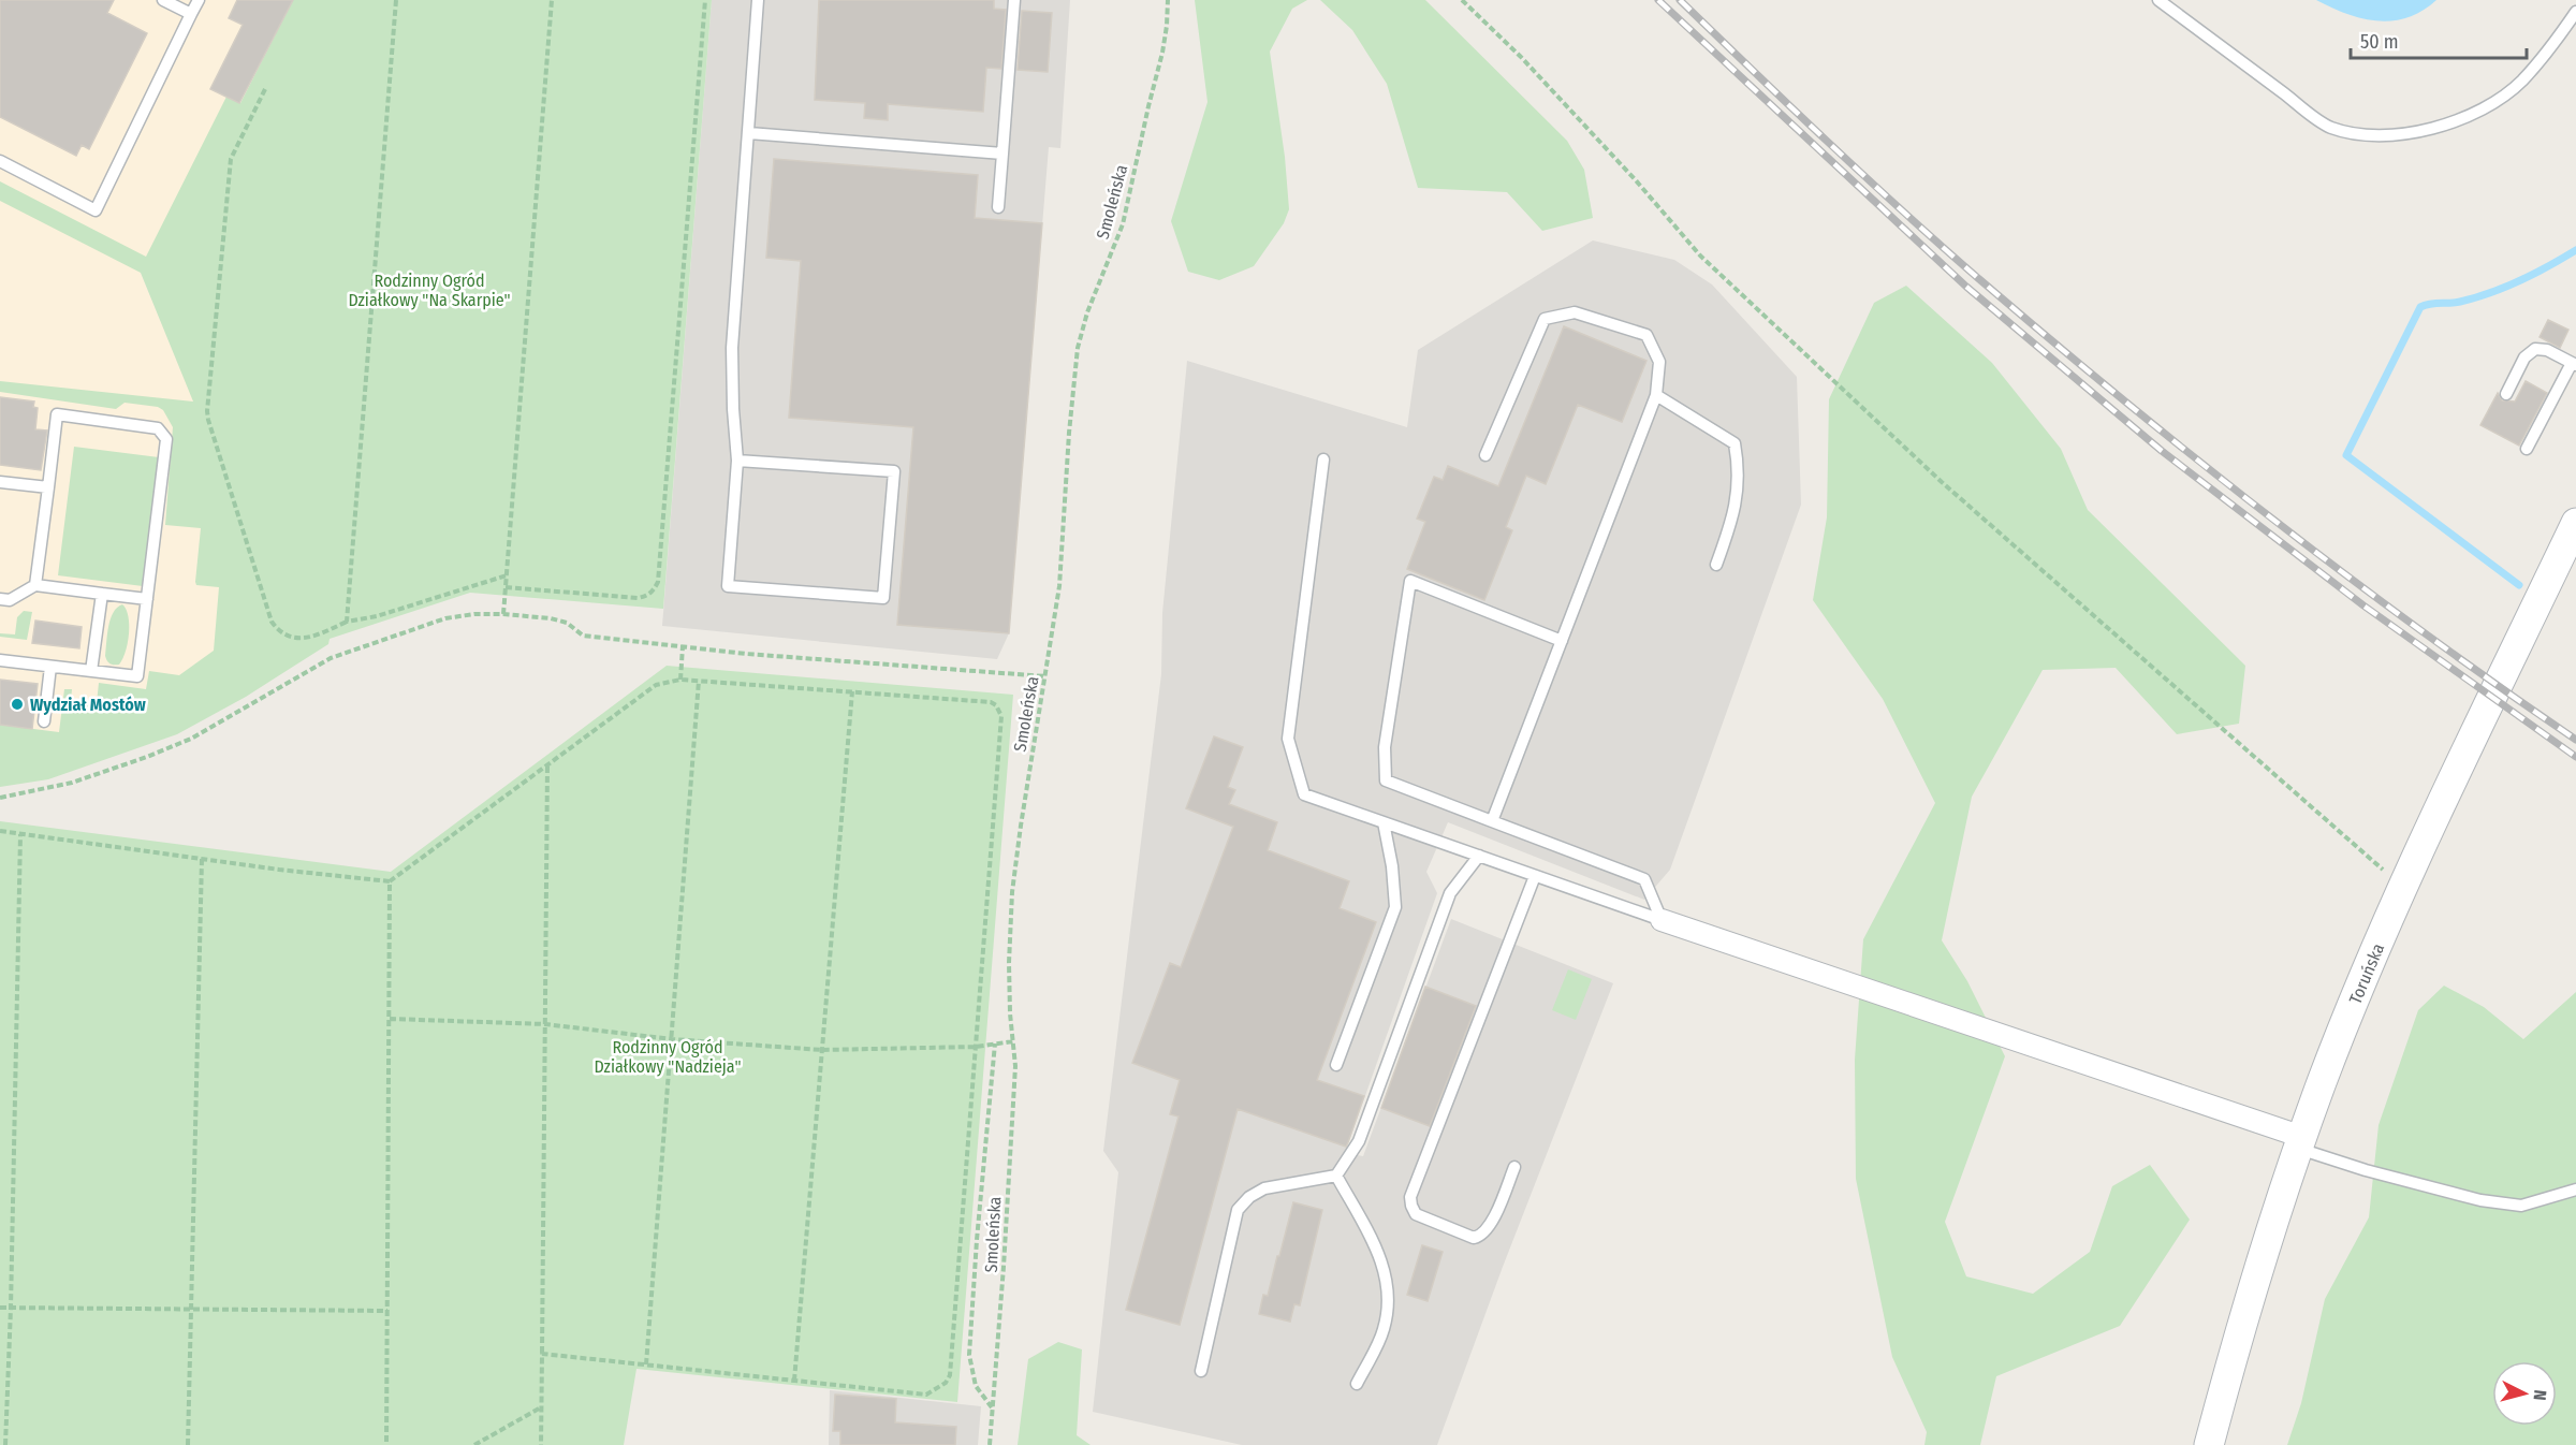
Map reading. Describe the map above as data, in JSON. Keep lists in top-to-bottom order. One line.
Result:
{"streets":{"street":["Toruńska"],"path":["Smoleńska"]},"parks":["Rodzinny Ogród Działkowy \"Na Skarpie\"","Rodzinny Ogród Działkowy \"Nadzieja\""],"places":["Wydział Mostów"],"scale_bar":"50 m","north":"right"}
